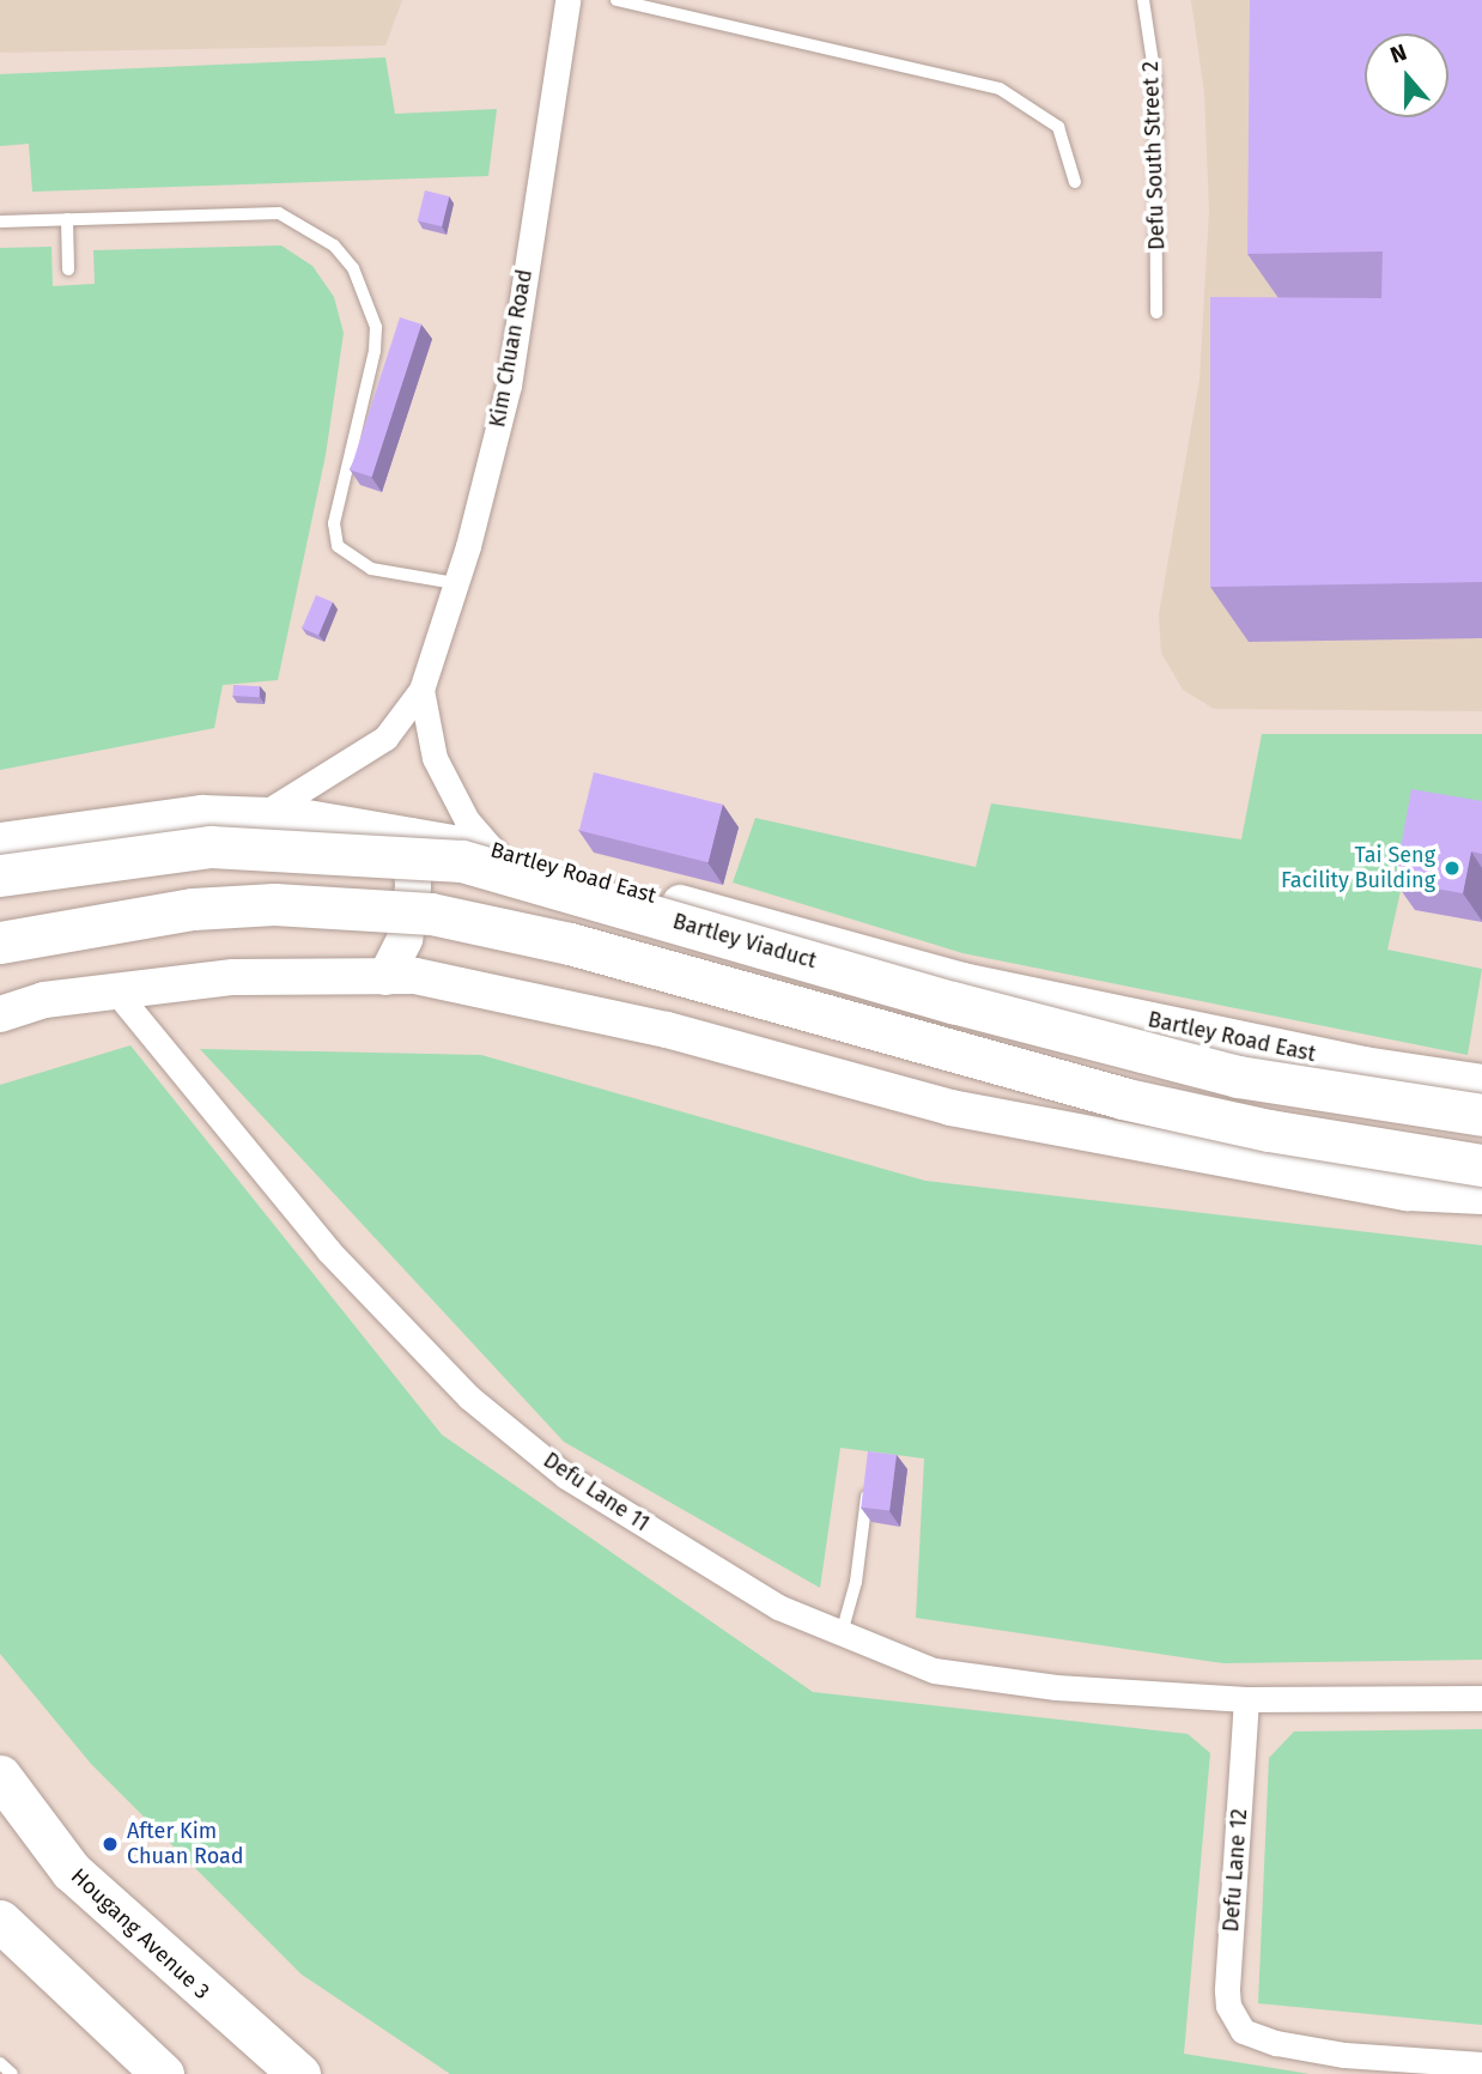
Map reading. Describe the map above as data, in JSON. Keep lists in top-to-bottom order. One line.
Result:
{"streets":{"highway":["Bartley Viaduct","Hougang Avenue 3"],"main road":["Bartley Road East"],"street":["Kim Chuan Road","Defu Lane 11","Defu Lane 12"],"lane":["Defu South Street 2"]},"crossings":[["Defu Lane 11","Defu Lane 12"]],"places":["Tai Seng Facility Building","After Kim Chuan Road"],"north":"top"}
